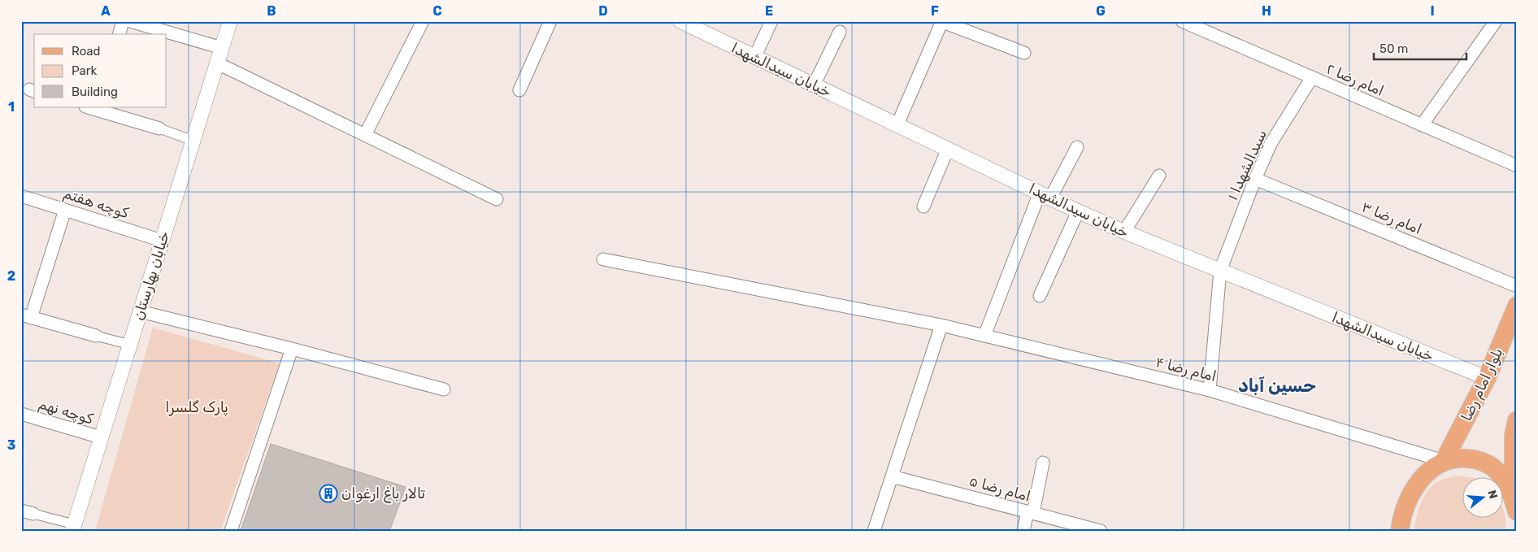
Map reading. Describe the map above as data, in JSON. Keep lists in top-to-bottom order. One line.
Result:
{"streets":{"main road":["بلوار امام رضا"],"street":["خیابان سیدالشهدا","امام رضا ۲","سیدالشهدا ۱","کوچه هفتم","امام رضا ۳","خیابان بهارستان","امام رضا ۴","کوچه نهم","امام رضا ۵"]},"crossings":[["خیابان سیدالشهدا","سیدالشهدا ۱"],["خیابان سیدالشهدا","بلوار امام رضا"],["امام رضا ۲","سیدالشهدا ۱"],["سیدالشهدا ۱","امام رضا ۳"],["سیدالشهدا ۱","امام رضا ۴"],["کوچه هفتم","خیابان بهارستان"],["خیابان بهارستان","کوچه نهم"],["امام رضا ۴","بلوار امام رضا"]],"districts":["حسین آباد"],"parks":["پارک گلسرا"],"places":{"building":["تالار باغ ارغوان"]},"legend":["Road","Park","Building"],"scale_bar":"50 m","north":"right","grid":{"columns":["A","B","C","D","E","F","G","H","I"],"rows":["1","2","3"]}}
